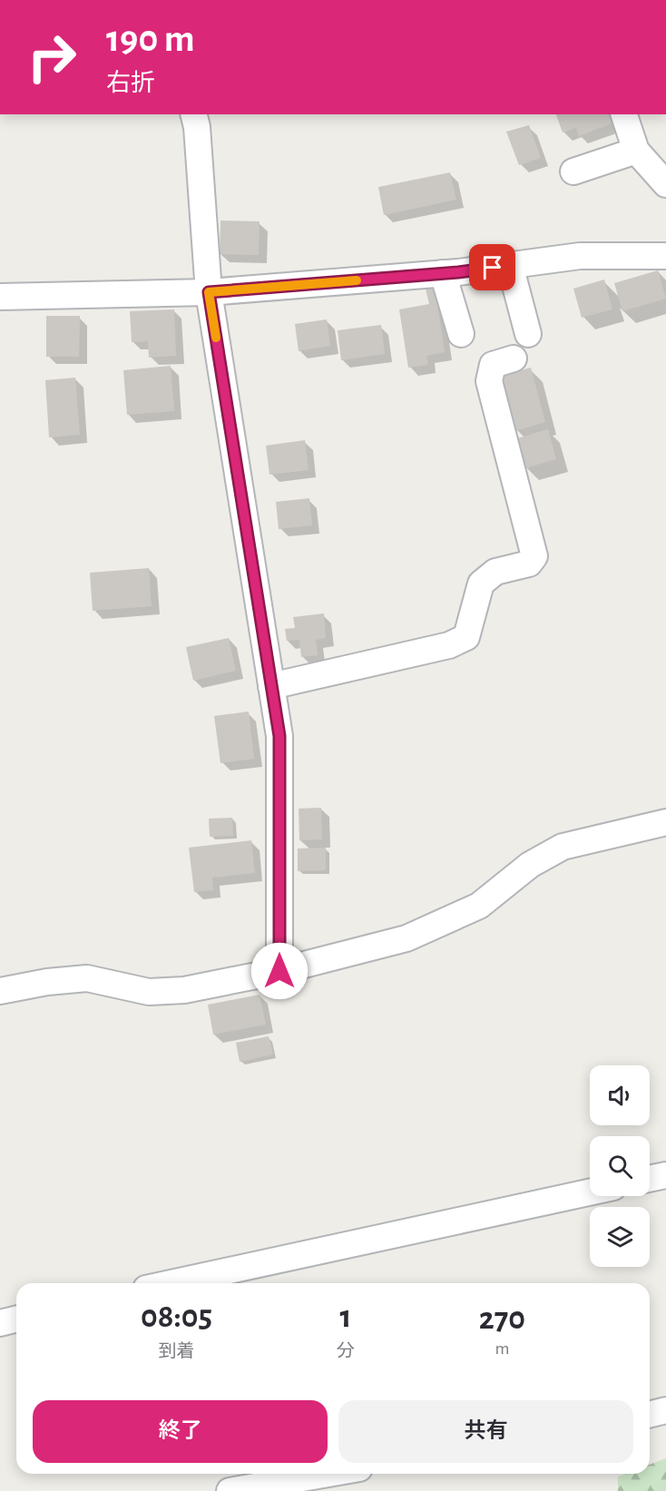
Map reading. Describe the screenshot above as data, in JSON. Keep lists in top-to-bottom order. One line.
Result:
{"page":{"turn":["190 m","右折"],"eta":["08:05","到着","1","分","270","m"],"buttons":["終了","共有"]}}
